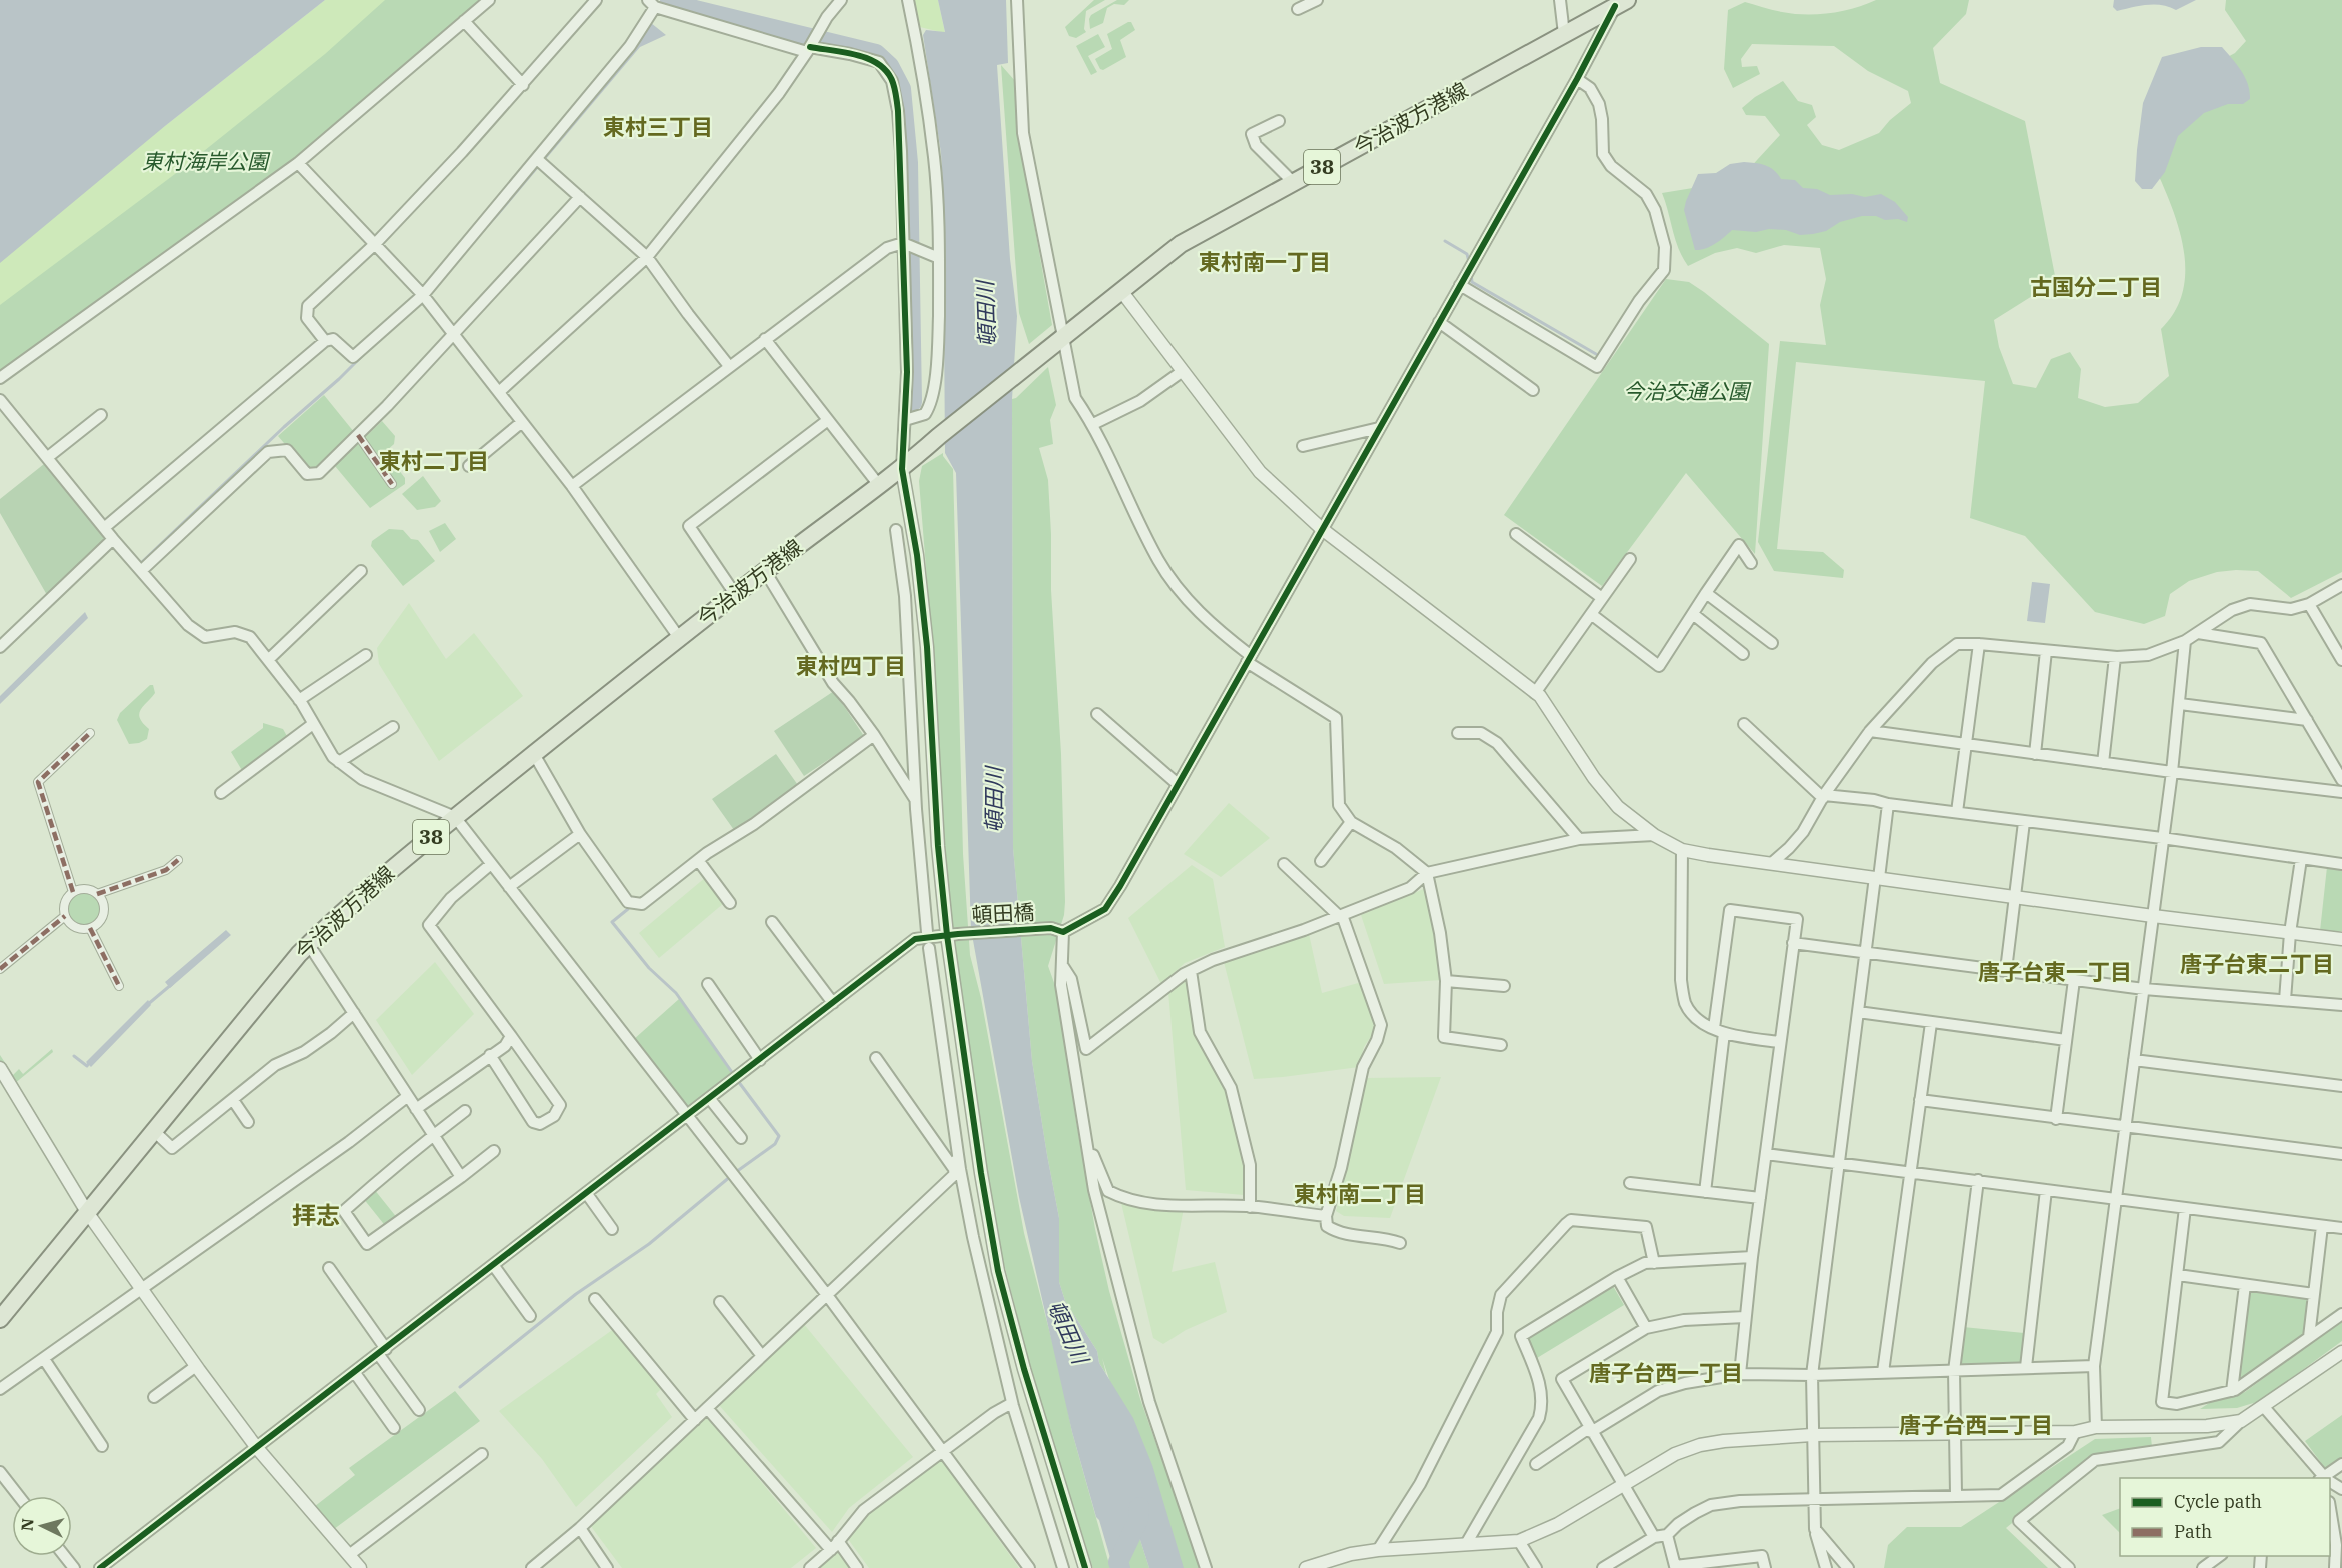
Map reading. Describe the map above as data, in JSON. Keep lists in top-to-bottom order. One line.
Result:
{"streets":{"main road":["今治波方港線","38"],"street":["頓田橋"]},"districts":["東村三丁目","東村南一丁目","古国分二丁目","東村二丁目","東村四丁目","唐子台東二丁目","唐子台東一丁目","東村南二丁目","拝志","唐子台西一丁目","唐子台西二丁目"],"water":["頓田川"],"parks":["東村海岸公園","今治交通公園"],"legend":["Cycle path","Path"],"north":"left"}
